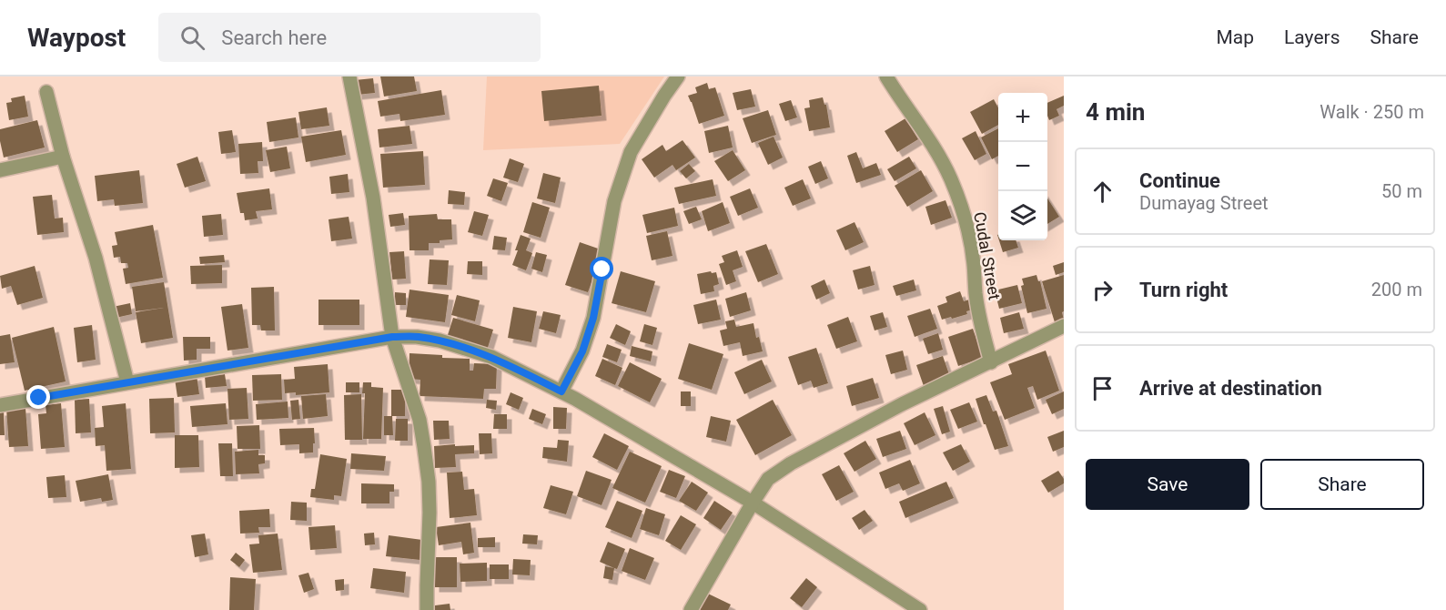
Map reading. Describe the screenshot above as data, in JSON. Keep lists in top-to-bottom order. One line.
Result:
{"streets":{"street":["Cudal Street"]},"page":{"header":"Waypost","search":"Search here","nav":["Map","Layers","Share"],"heading":["4 min","Walk · 250 m"],"map_buttons":["+","−"],"list":[["Continue","Dumayag Street","50 m"],["Turn right","200 m"],"Arrive at destination"],"buttons":["Save","Share"]}}
